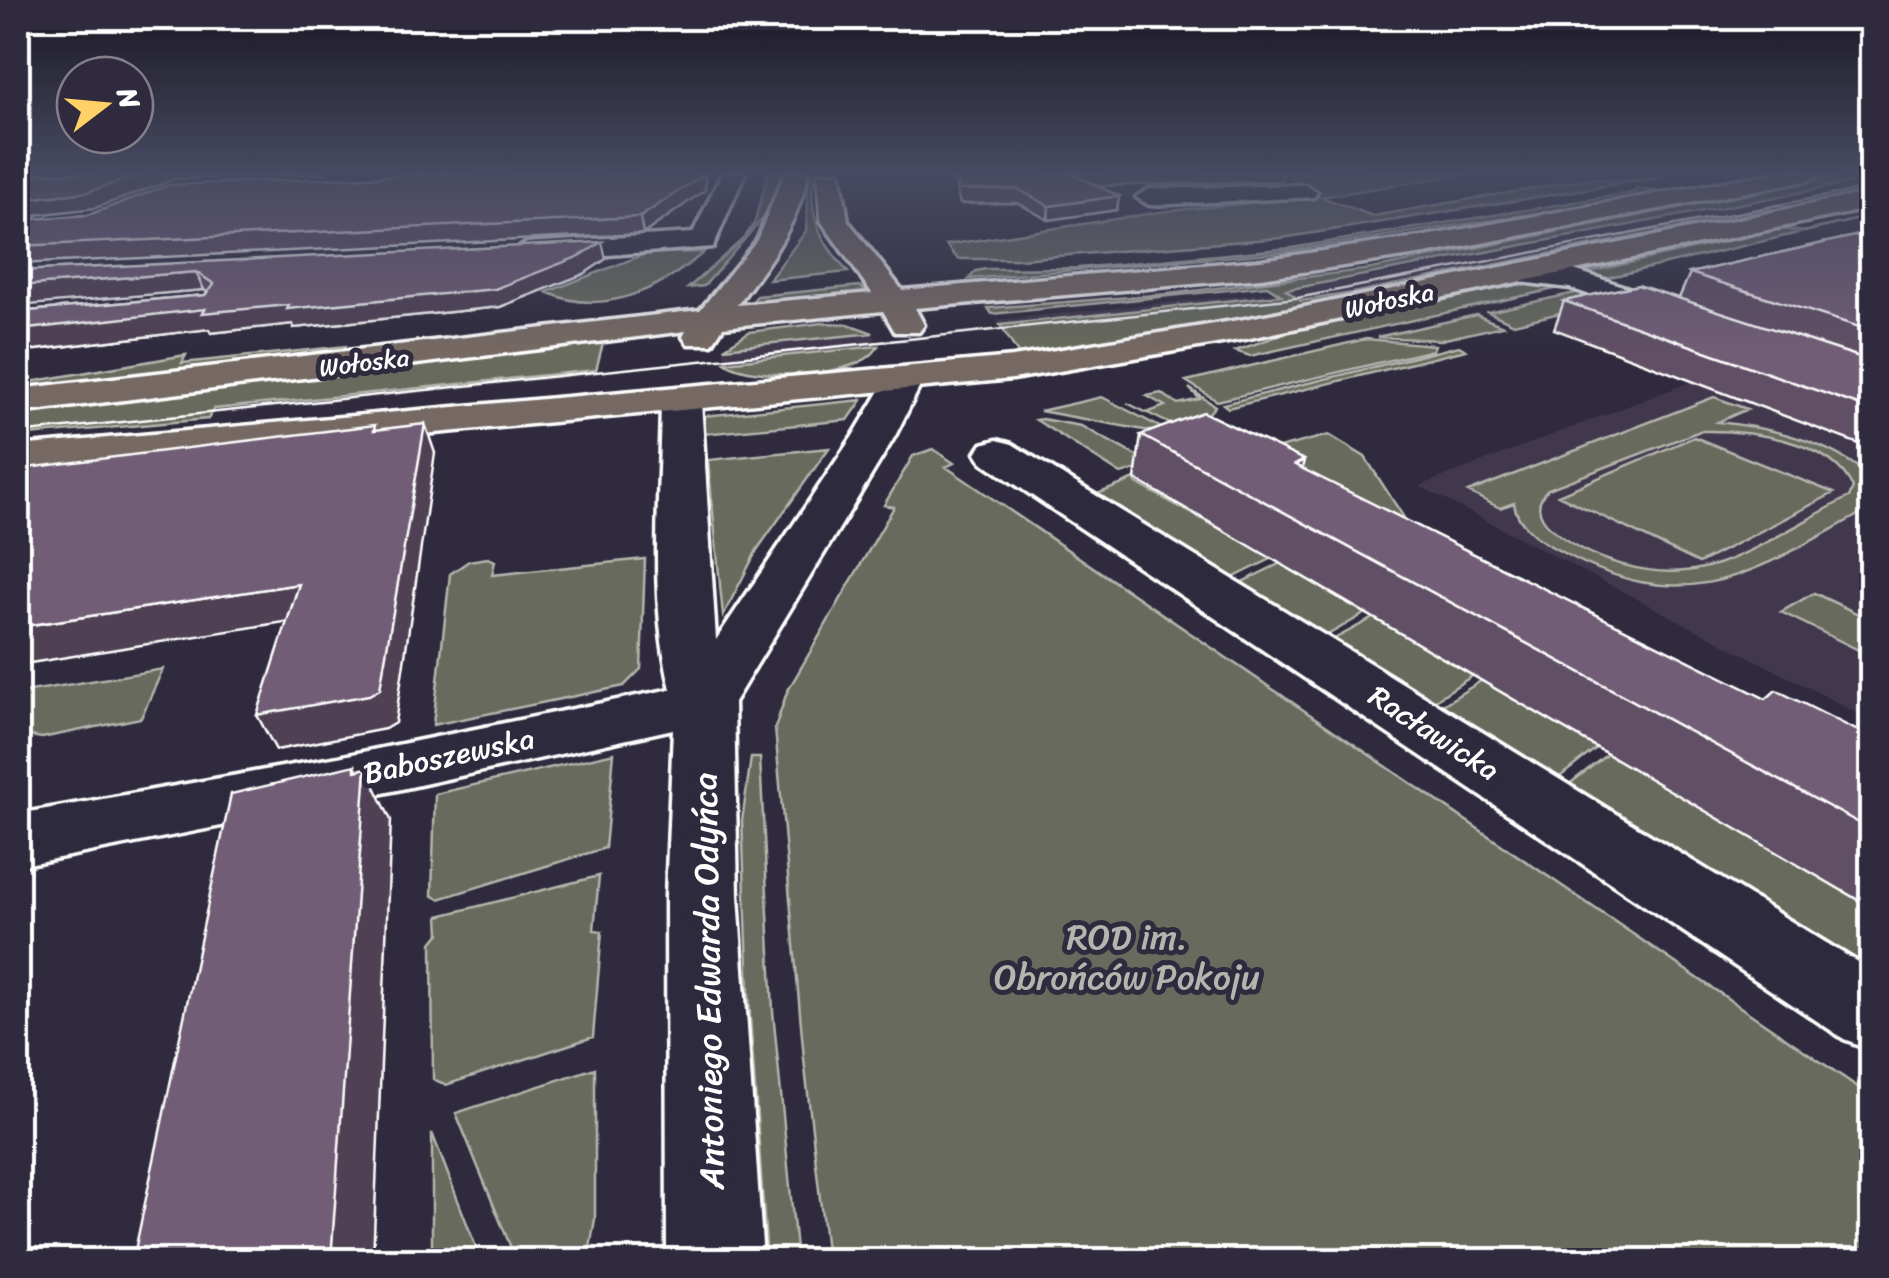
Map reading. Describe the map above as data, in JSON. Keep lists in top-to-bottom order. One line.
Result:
{"streets":{"main road":["Wołoska"],"street":["Racławicka","Baboszewska","Antoniego Edwarda Odyńca"]},"crossings":[["Wołoska","Antoniego Edwarda Odyńca"],["Baboszewska","Antoniego Edwarda Odyńca"]],"parks":["ROD im. Obrońców Pokoju"],"north":"right"}
